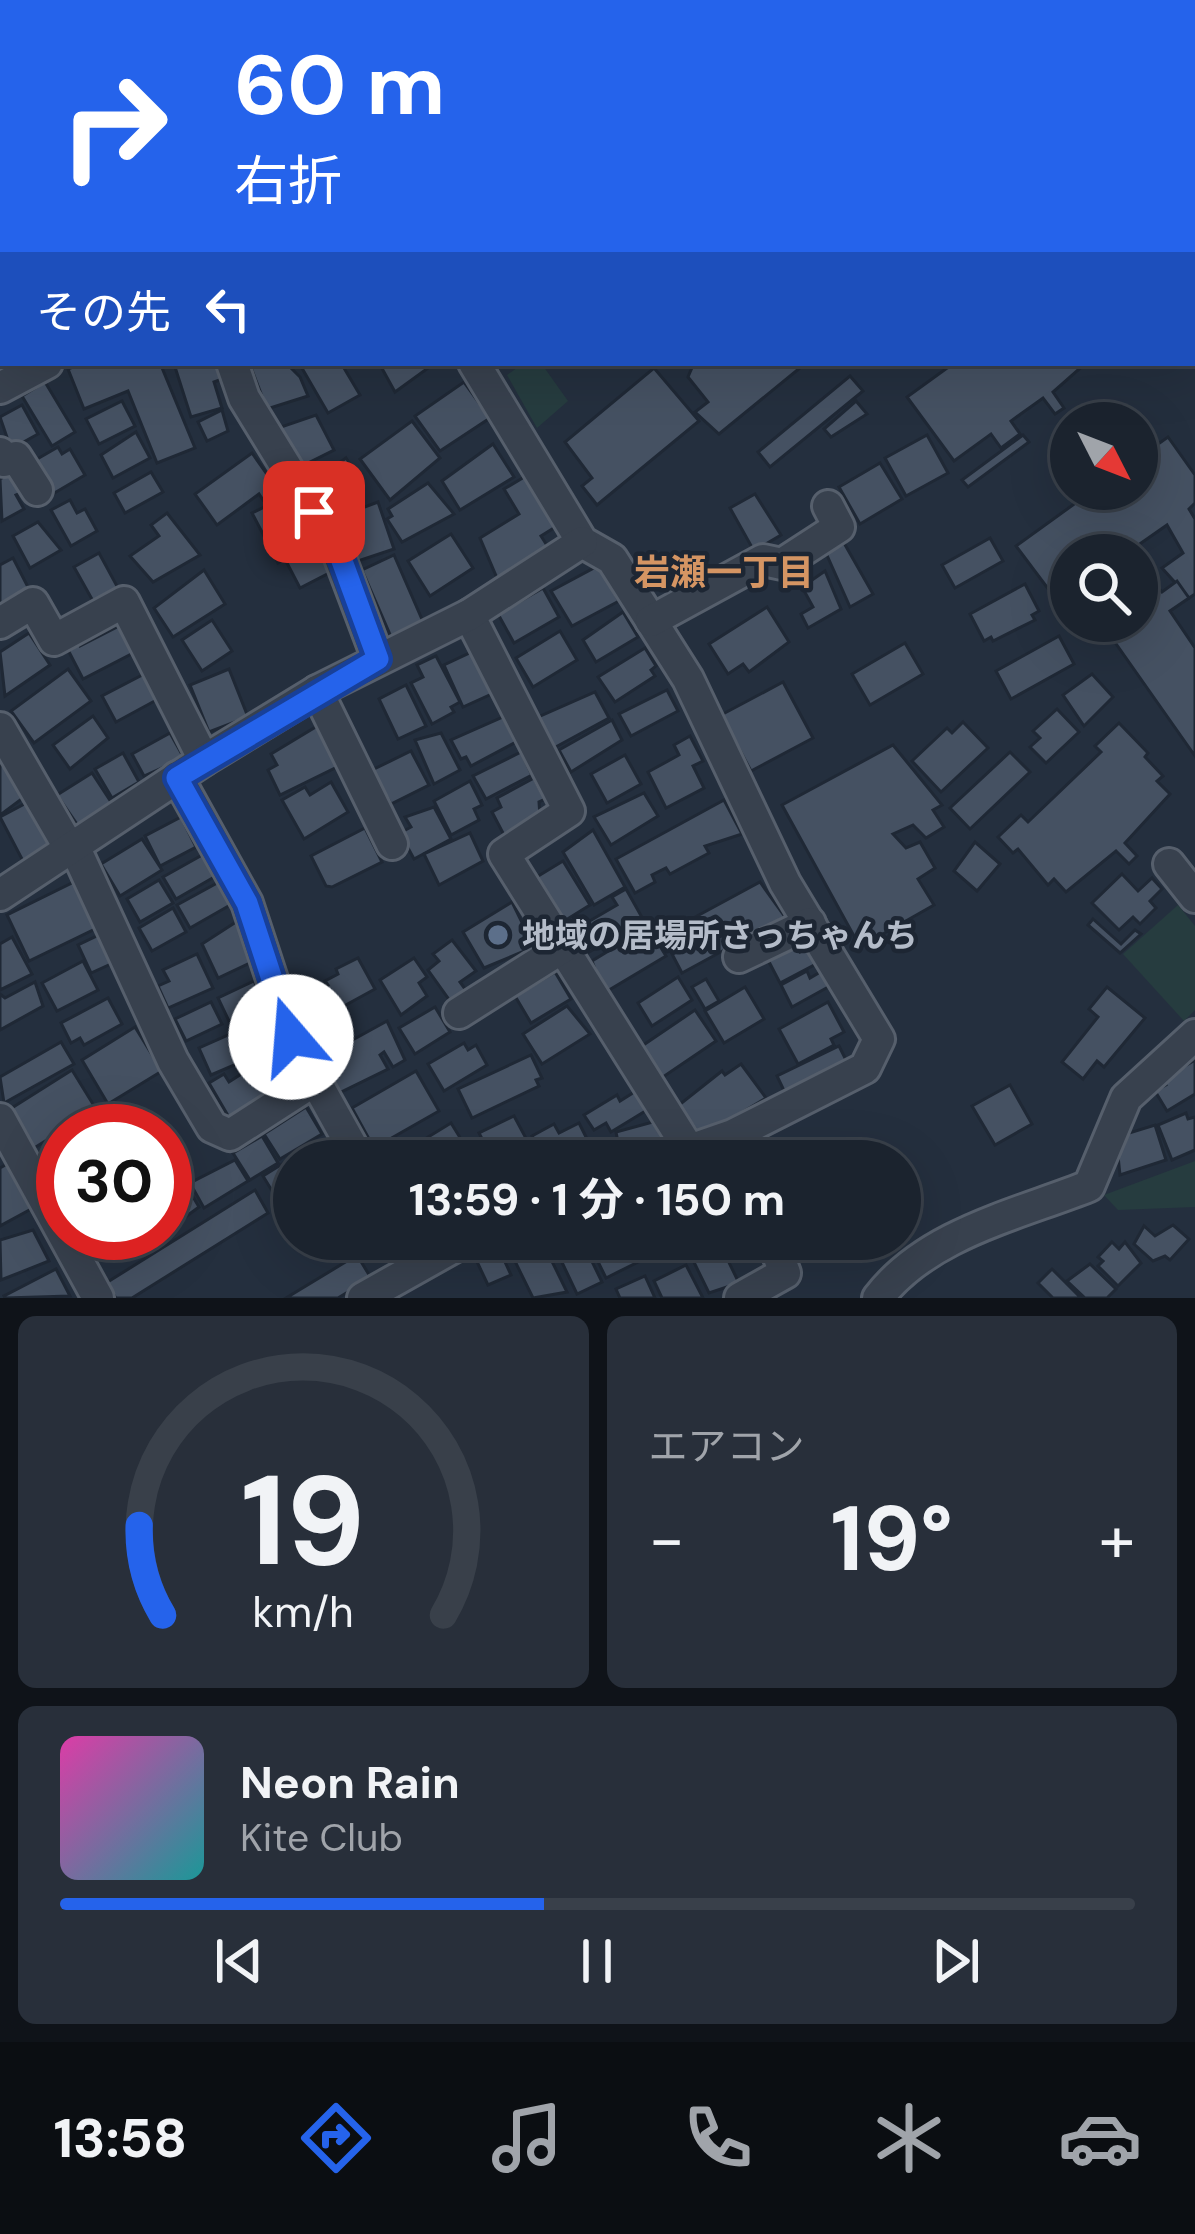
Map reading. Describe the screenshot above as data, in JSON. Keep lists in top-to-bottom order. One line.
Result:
{"districts":["岩瀬一丁目"],"places":["地域の居場所さっちゃんち"],"north":"bottom right","page":{"turn":["60 m","右折"],"then":"その先","limit":"30","trip":"13:59 · 1 分 · 150 m","tile":"エアコン","heat":["−","19°","+"],"song":["Neon Rain","Kite Club"],"tabs":"13:58","gauge":["19","km/h"]}}
